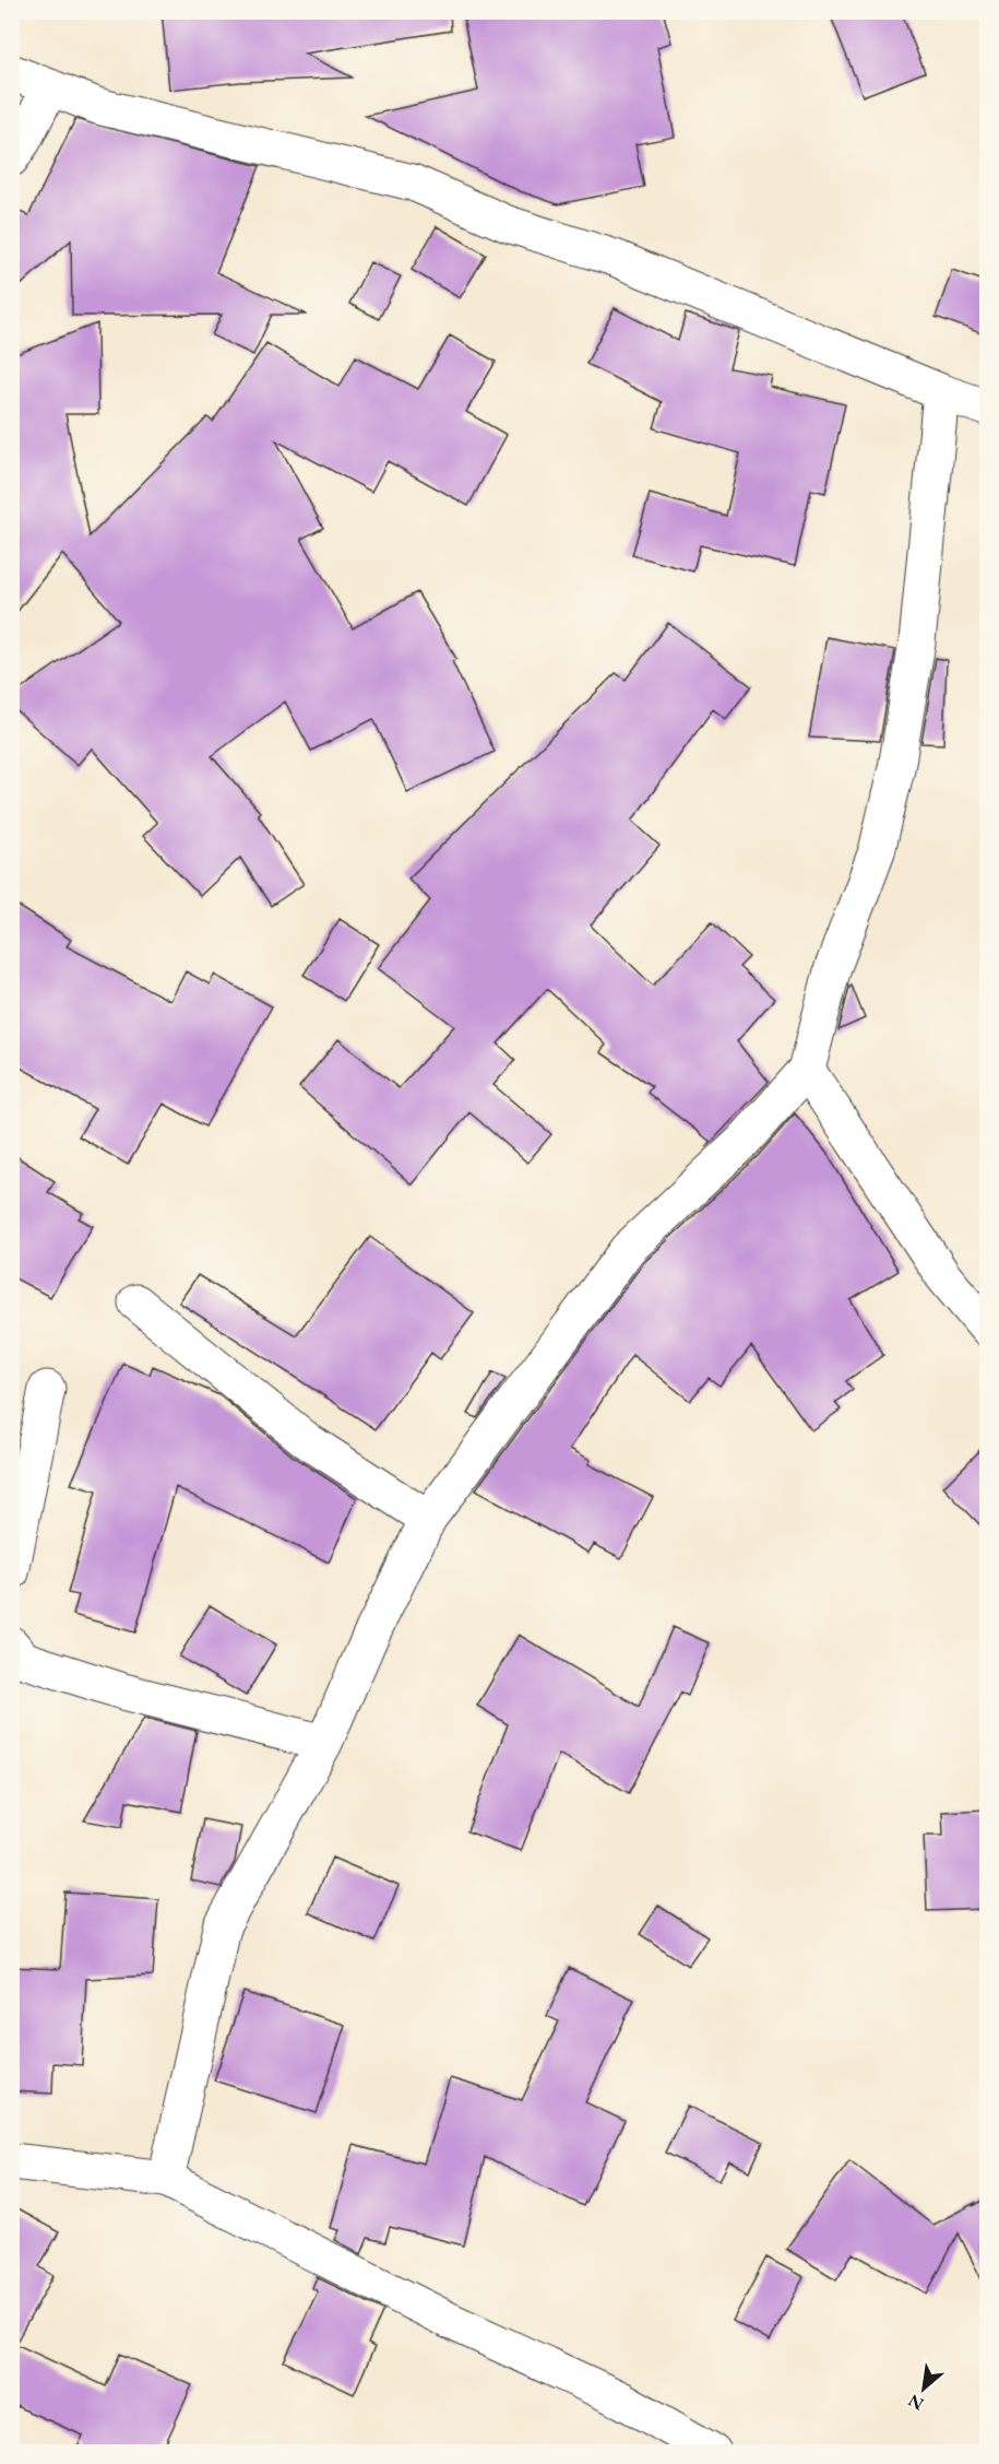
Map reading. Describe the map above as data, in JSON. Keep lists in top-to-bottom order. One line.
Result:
{"north":"bottom left"}
